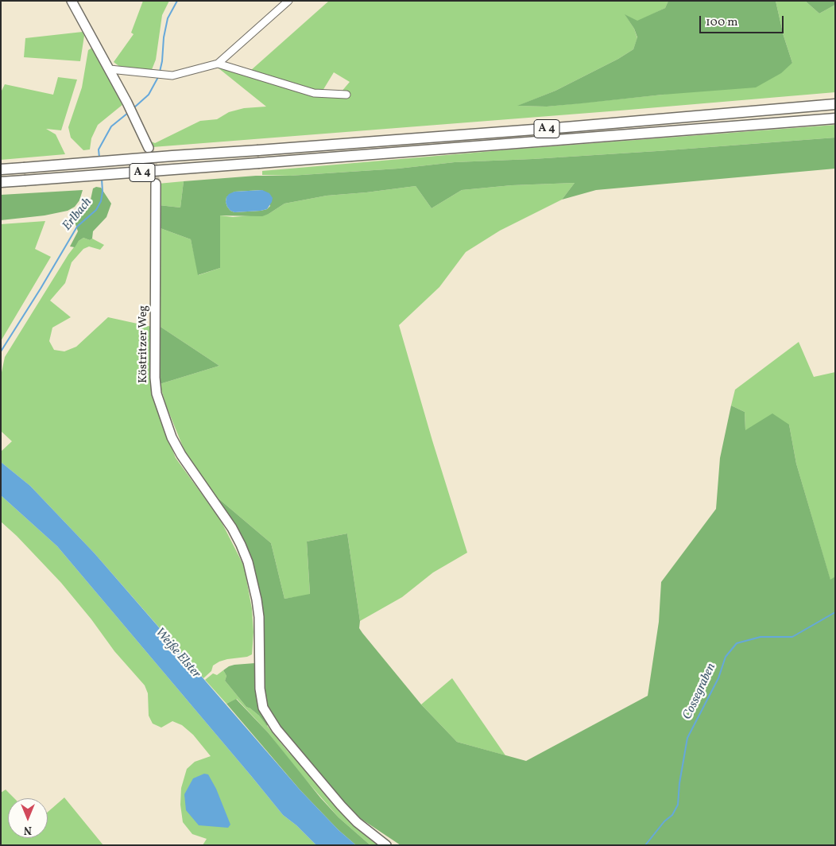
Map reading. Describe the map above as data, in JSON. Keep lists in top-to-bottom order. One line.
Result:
{"streets":{"highway":["A 4"],"main road":["Köstritzer Weg"]},"water":["Erlbach","Weiße Elster","Cossegraben"],"scale_bar":"100 m","north":"bottom"}
